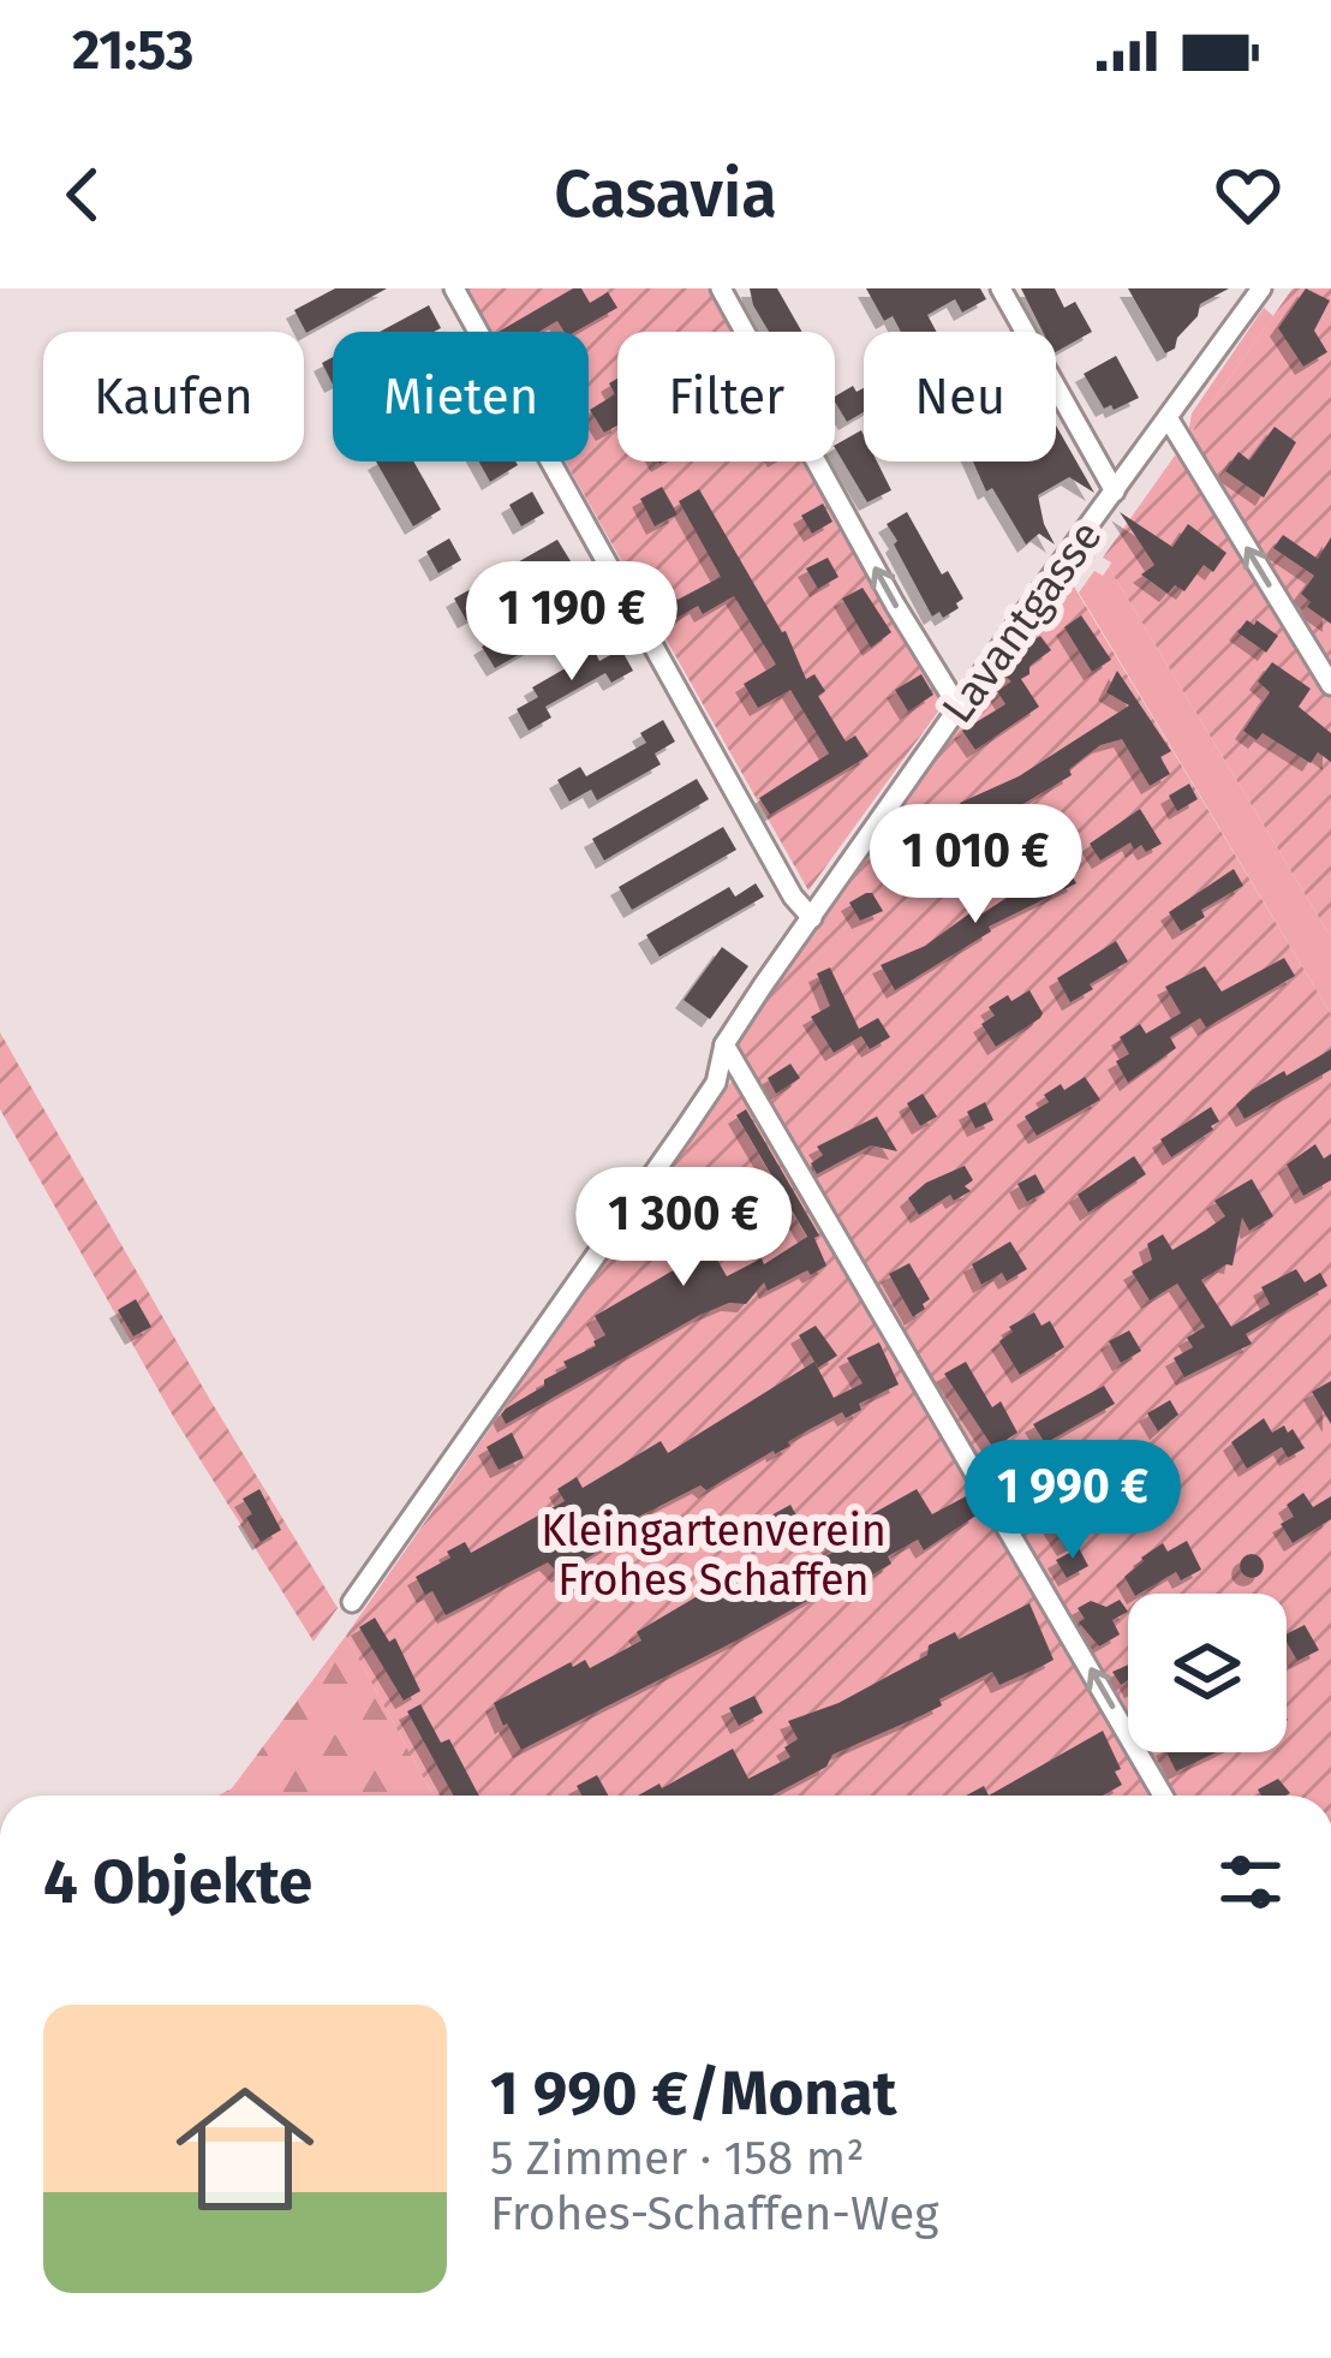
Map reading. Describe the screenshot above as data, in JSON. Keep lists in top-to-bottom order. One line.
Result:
{"streets":{"street":["Lavantgasse"]},"parks":["Kleingartenverein Frohes Schaffen"],"page":{"status":"21:53","header":"Casavia","chip":["Kaufen","Mieten","Filter","Neu"],"price":["1 190 €","1 010 €","1 300 €","1 990 €"],"heading":"4 Objekte","list":[{"name":"1 990 €/Monat","note":"5 Zimmer · 158 m² · Frohes-Schaffen-Weg"}]}}
